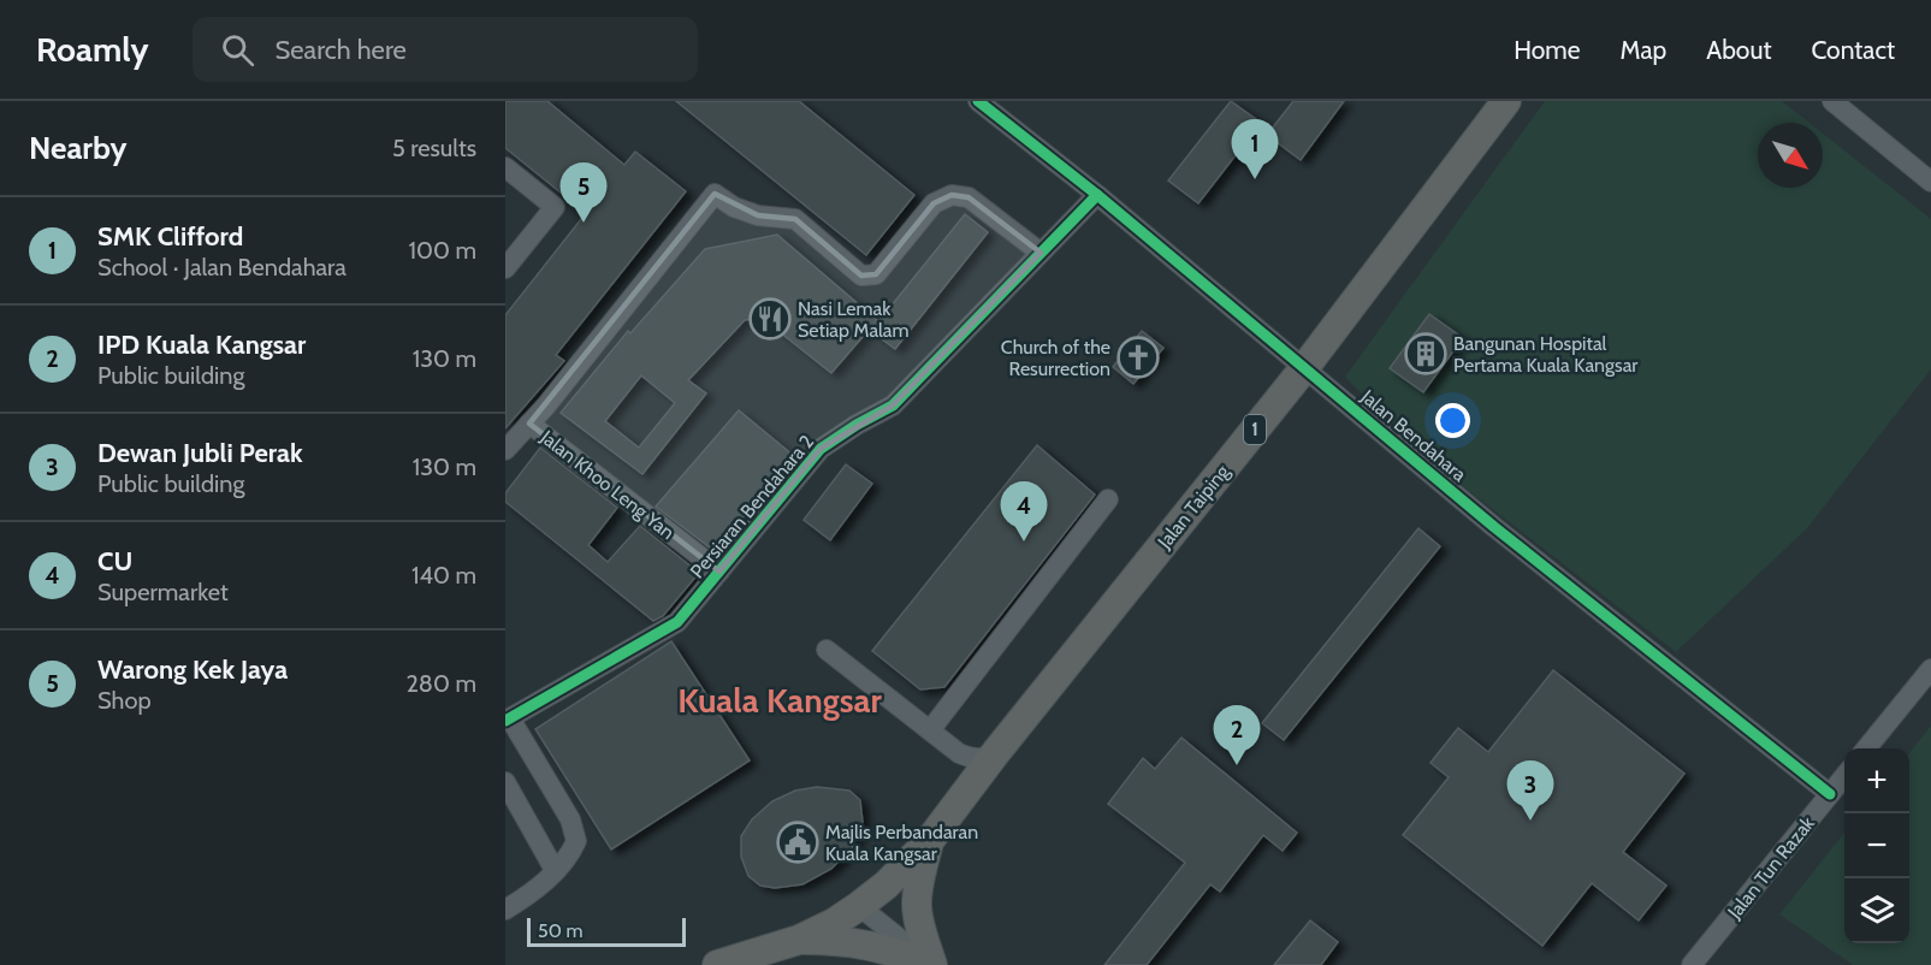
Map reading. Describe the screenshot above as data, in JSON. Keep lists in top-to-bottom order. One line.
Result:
{"streets":{"highway":["1","Jalan Taiping"],"street":["Jalan Bendahara","Jalan Khoo Leng Yan","Persiaran Bendahara 2","Jalan Tun Razak"]},"crossings":[["1","Jalan Taiping"],["Jalan Bendahara","Persiaran Bendahara 2"],["Jalan Bendahara","Jalan Taiping"],["Jalan Bendahara","Jalan Tun Razak"],["Jalan Khoo Leng Yan","Persiaran Bendahara 2"]],"districts":["Kuala Kangsar"],"places":{"restaurant":["Nasi Lemak Setiap Malam"],"building":["Bangunan Hospital Pertama Kuala Kangsar"],"church":["Church of the Resurrection"],"public building":["Majlis Perbandaran Kuala Kangsar"]},"scale_bar":"50 m","north":"bottom right","page":{"header":"Roamly","search":"Search here","nav":["Home","Map","About","Contact"],"heading":["Nearby","5 results"],"pins":["1","5","4","2","3"],"list":[{"mark":"1","name":"SMK Clifford","note":"School · Jalan Bendahara","value":"100 m"},{"mark":"2","name":"IPD Kuala Kangsar","note":"Public building","value":"130 m"},{"mark":"3","name":"Dewan Jubli Perak","note":"Public building","value":"130 m"},{"mark":"4","name":"CU","note":"Supermarket","value":"140 m"},{"mark":"5","name":"Warong Kek Jaya","note":"Shop","value":"280 m"}],"map_buttons":["+","−"],"scale":"50 m"}}
